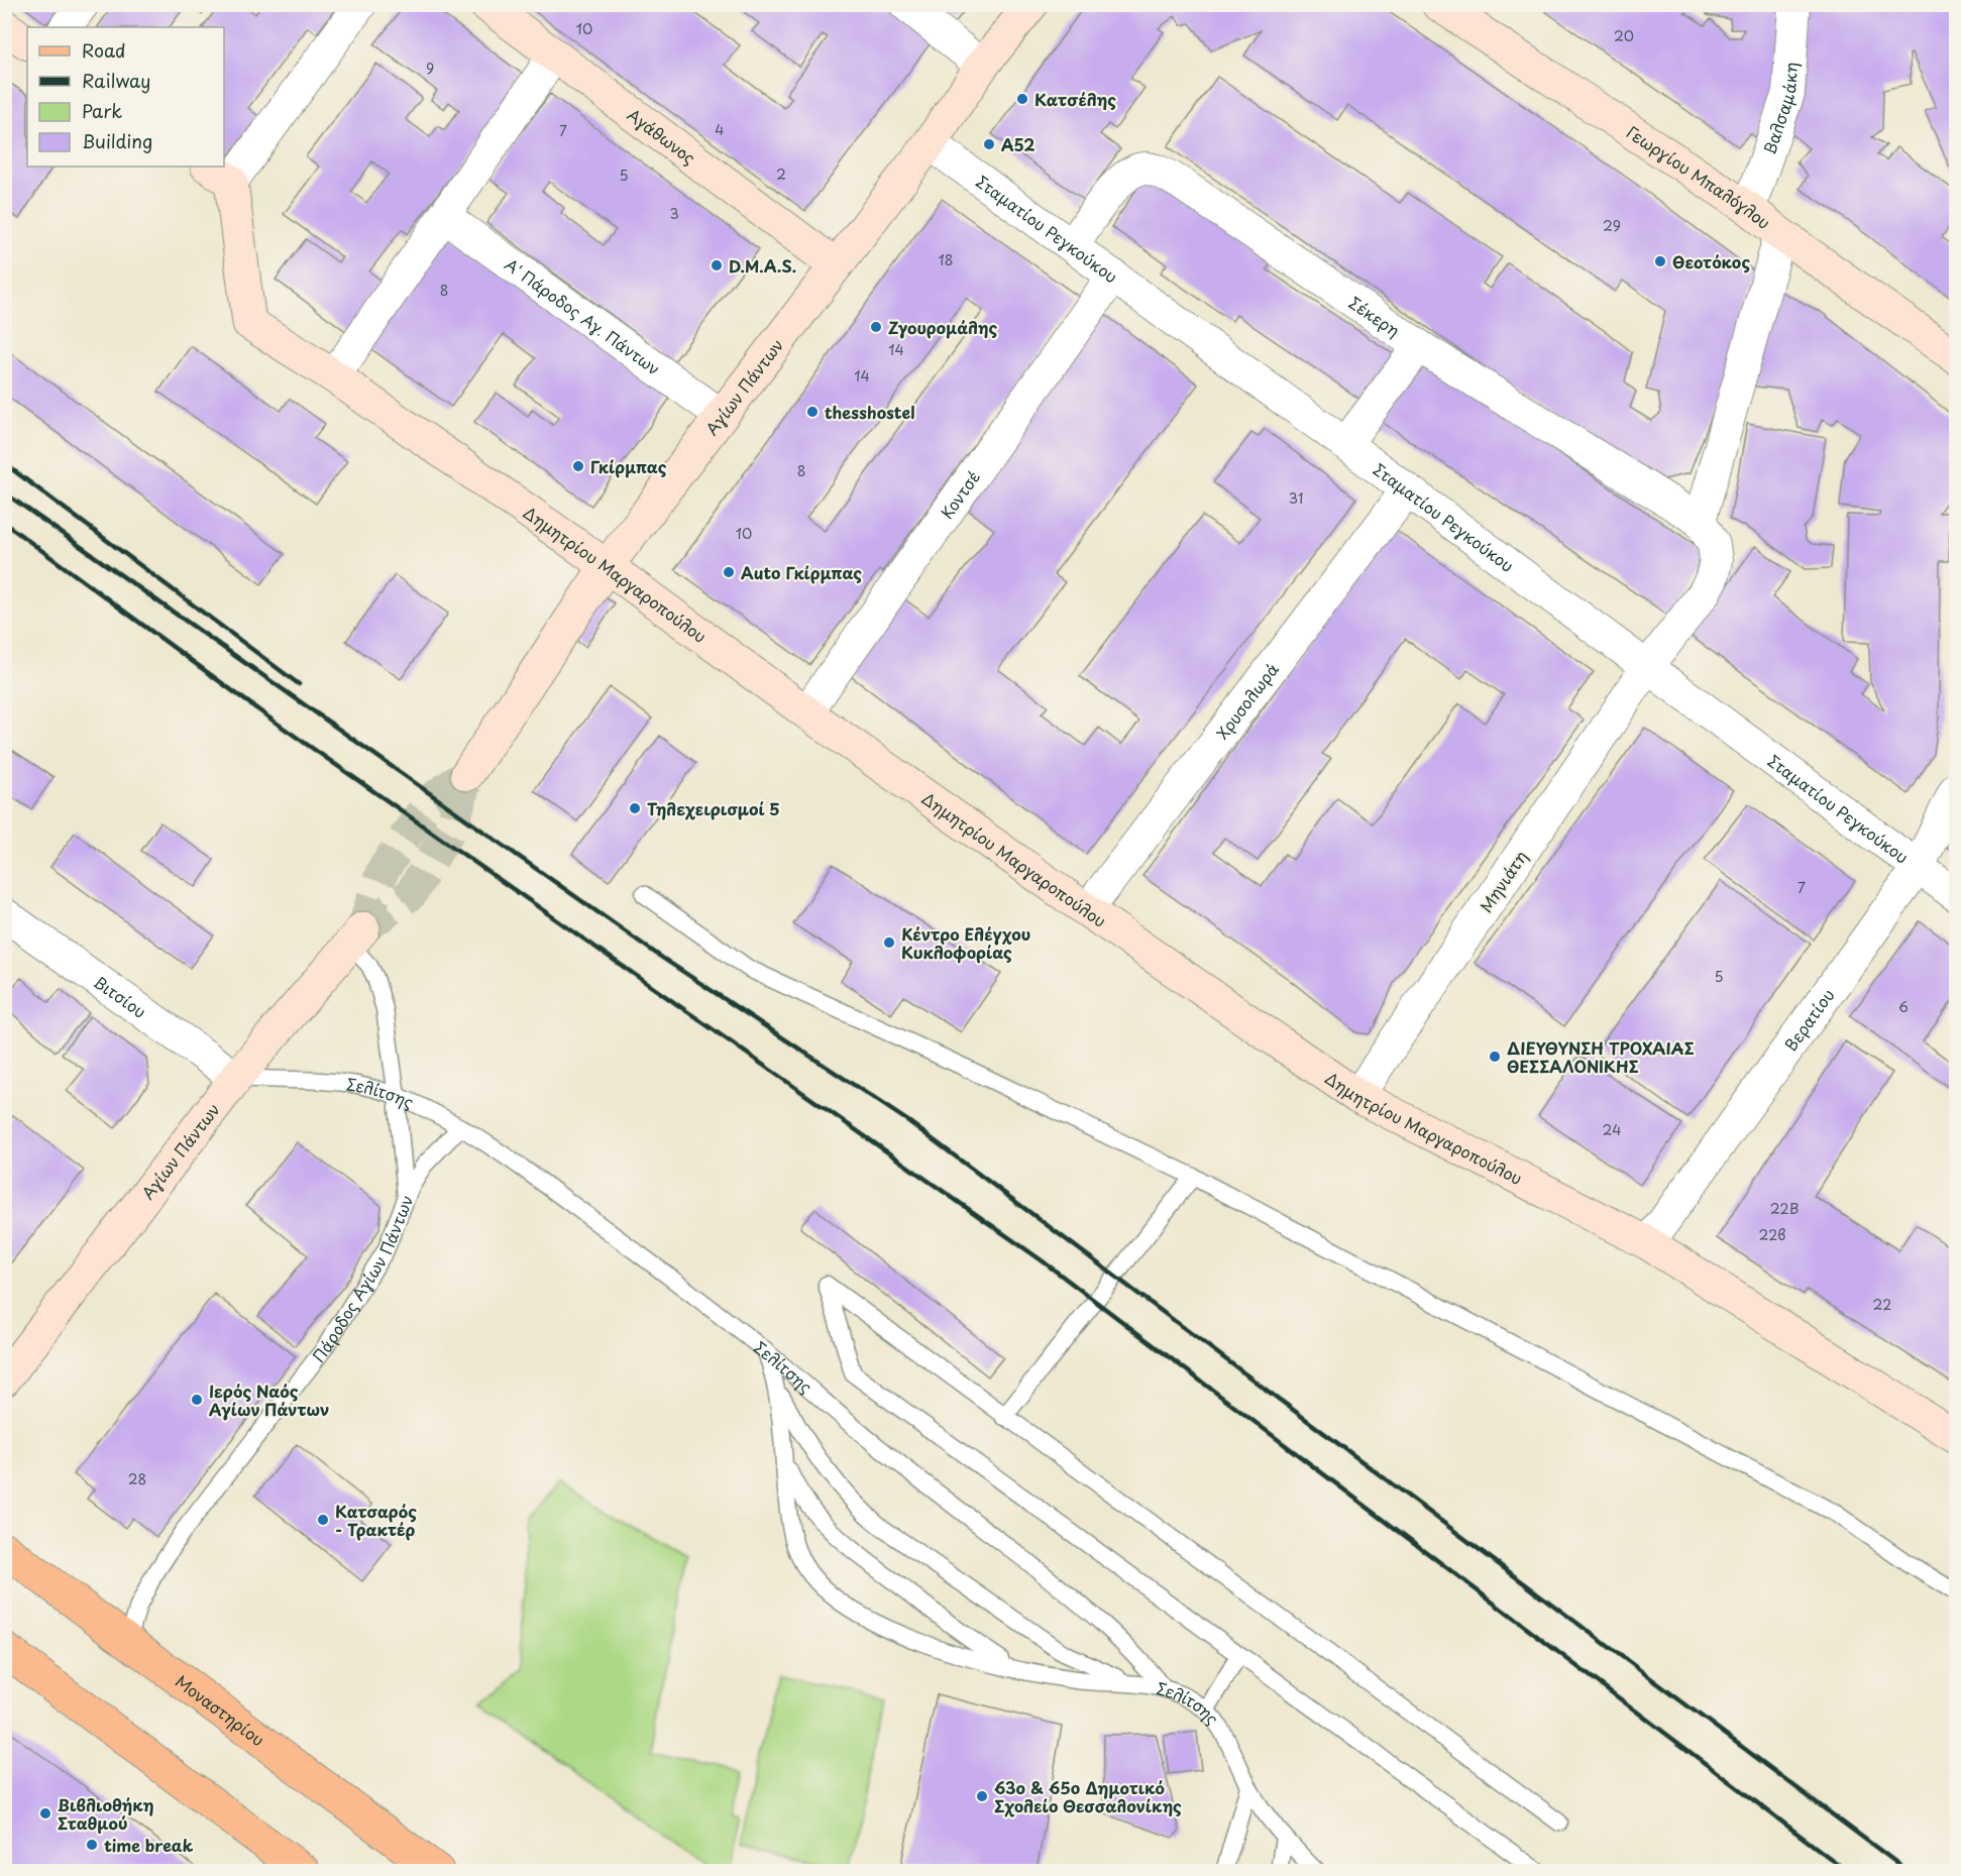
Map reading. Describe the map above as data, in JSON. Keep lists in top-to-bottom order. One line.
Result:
{"streets":{"main road":["Μοναστηρίου"],"street":["Βαλσαμάκη","Αγάθωνος","Γεωργίου Μπαλόγλου","Σταματίου Ρεγκούκου","Α' Πάροδος Αγ. Πάντων","Σέκερη","Αγίων Πάντων","Κοντσέ","Δημητρίου Μαργαροπούλου","Χρυσολωρά","Μηνιάτη","Βιτσίου","Βερατίου"],"lane":["Σελίτσης","Πάροδος Αγίων Πάντων"]},"crossings":[["Βαλσαμάκη","Γεωργίου Μπαλόγλου"],["Αγάθωνος","Αγίων Πάντων"],["Σταματίου Ρεγκούκου","Σέκερη"],["Σταματίου Ρεγκούκου","Αγίων Πάντων"],["Σταματίου Ρεγκούκου","Κοντσέ"],["Σταματίου Ρεγκούκου","Χρυσολωρά"],["Σταματίου Ρεγκούκου","Μηνιάτη"],["Σταματίου Ρεγκούκου","Βερατίου"],["Α' Πάροδος Αγ. Πάντων","Αγίων Πάντων"],["Σέκερη","Μηνιάτη"],["Αγίων Πάντων","Δημητρίου Μαργαροπούλου"],["Αγίων Πάντων","Βιτσίου"],["Αγίων Πάντων","Σελίτσης"],["Κοντσέ","Δημητρίου Μαργαροπούλου"],["Δημητρίου Μαργαροπούλου","Χρυσολωρά"],["Δημητρίου Μαργαροπούλου","Μηνιάτη"],["Δημητρίου Μαργαροπούλου","Βερατίου"],["Βιτσίου","Σελίτσης"],["Σελίτσης","Πάροδος Αγίων Πάντων"],["Πάροδος Αγίων Πάντων","Μοναστηρίου"]],"places":["Κατσέλης","A52","Θεοτόκος","D.M.A.S.","Ζγουρομάλης","thesshostel","Γκίρμπας","Auto Γκίρμπας","Τηλεχειρισμοί 5","Κέντρο Ελέγχου Κυκλοφορίας","ΔΙΕΥΘΥΝΣΗ ΤΡΟΧΑΙΑΣ ΘΕΣΣΑΛΟΝΙΚΗΣ","Ιερός Ναός Αγίων Πάντων","Κατσαρός - Τρακτέρ","63ο & 65o Δημοτικό Σχολείο Θεσσαλονίκης","Βιβλιοθήκη Σταθμού","time break"],"house_numbers":["10","20","9","4","7","2","5","3","29","18","8","14","14","8","31","10","7","5","6","24","22Β","22β","22","28"],"legend":["Road","Railway","Park","Building"]}
